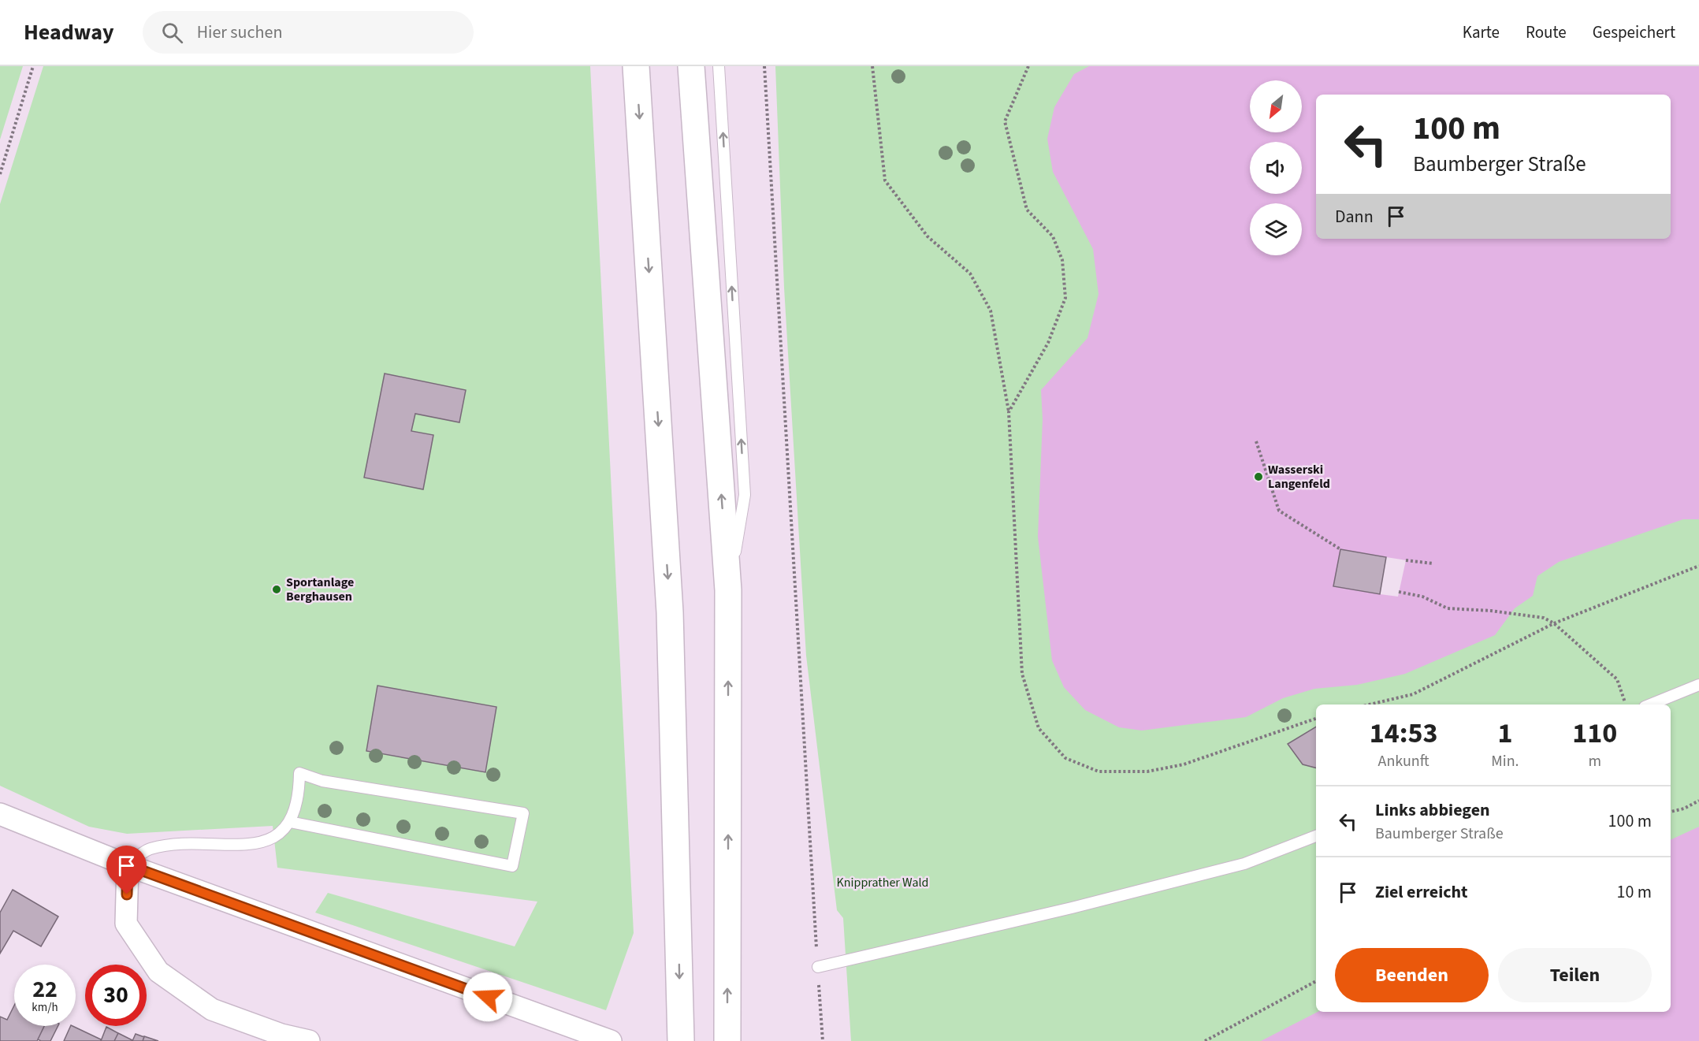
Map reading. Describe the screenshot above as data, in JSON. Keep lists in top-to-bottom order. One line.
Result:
{"parks":["Knipprather Wald"],"places":["Wasserski Langenfeld","Sportanlage Berghausen"],"north":"bottom left","page":{"header":"Headway","search":"Hier suchen","nav":["Karte","Route","Gespeichert"],"turn":["100 m","Baumberger Straße"],"then":"Dann","eta":["14:53","Ankunft","1","Min.","110","m"],"list":[{"name":"Links abbiegen","note":"Baumberger Straße","value":"100 m"},{"name":"Ziel erreicht","value":"10 m"}],"buttons":["Beenden","Teilen"],"speed":"22 km/h","limit":"30"}}
